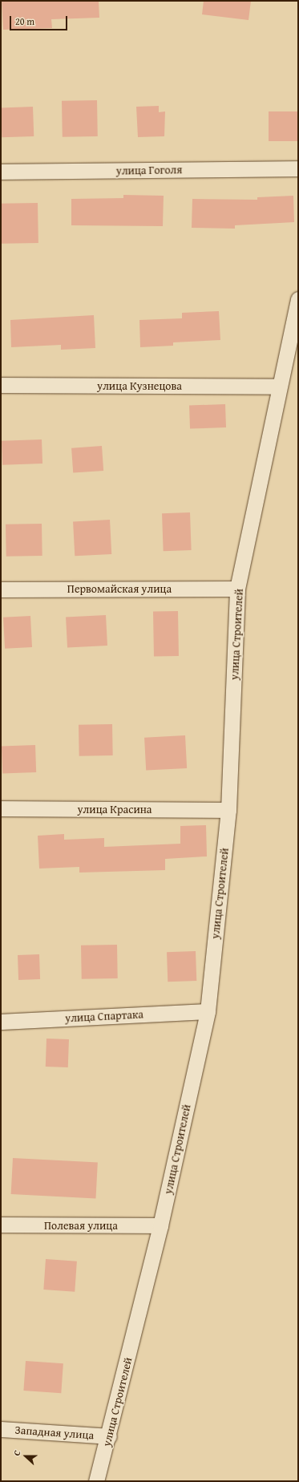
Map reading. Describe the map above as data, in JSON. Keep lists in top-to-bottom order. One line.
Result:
{"streets":{"street":["улица Гоголя","улица Кузнецова","Первомайская улица","улица Строителей","улица Красина","улица Спартака","Полевая улица","Западная улица"]},"crossings":[["улица Кузнецова","улица Строителей"],["Первомайская улица","улица Строителей"],["улица Строителей","улица Красина"],["улица Строителей","улица Спартака"],["улица Строителей","Полевая улица"],["улица Строителей","Западная улица"]],"scale_bar":"20 m","north":"left"}
